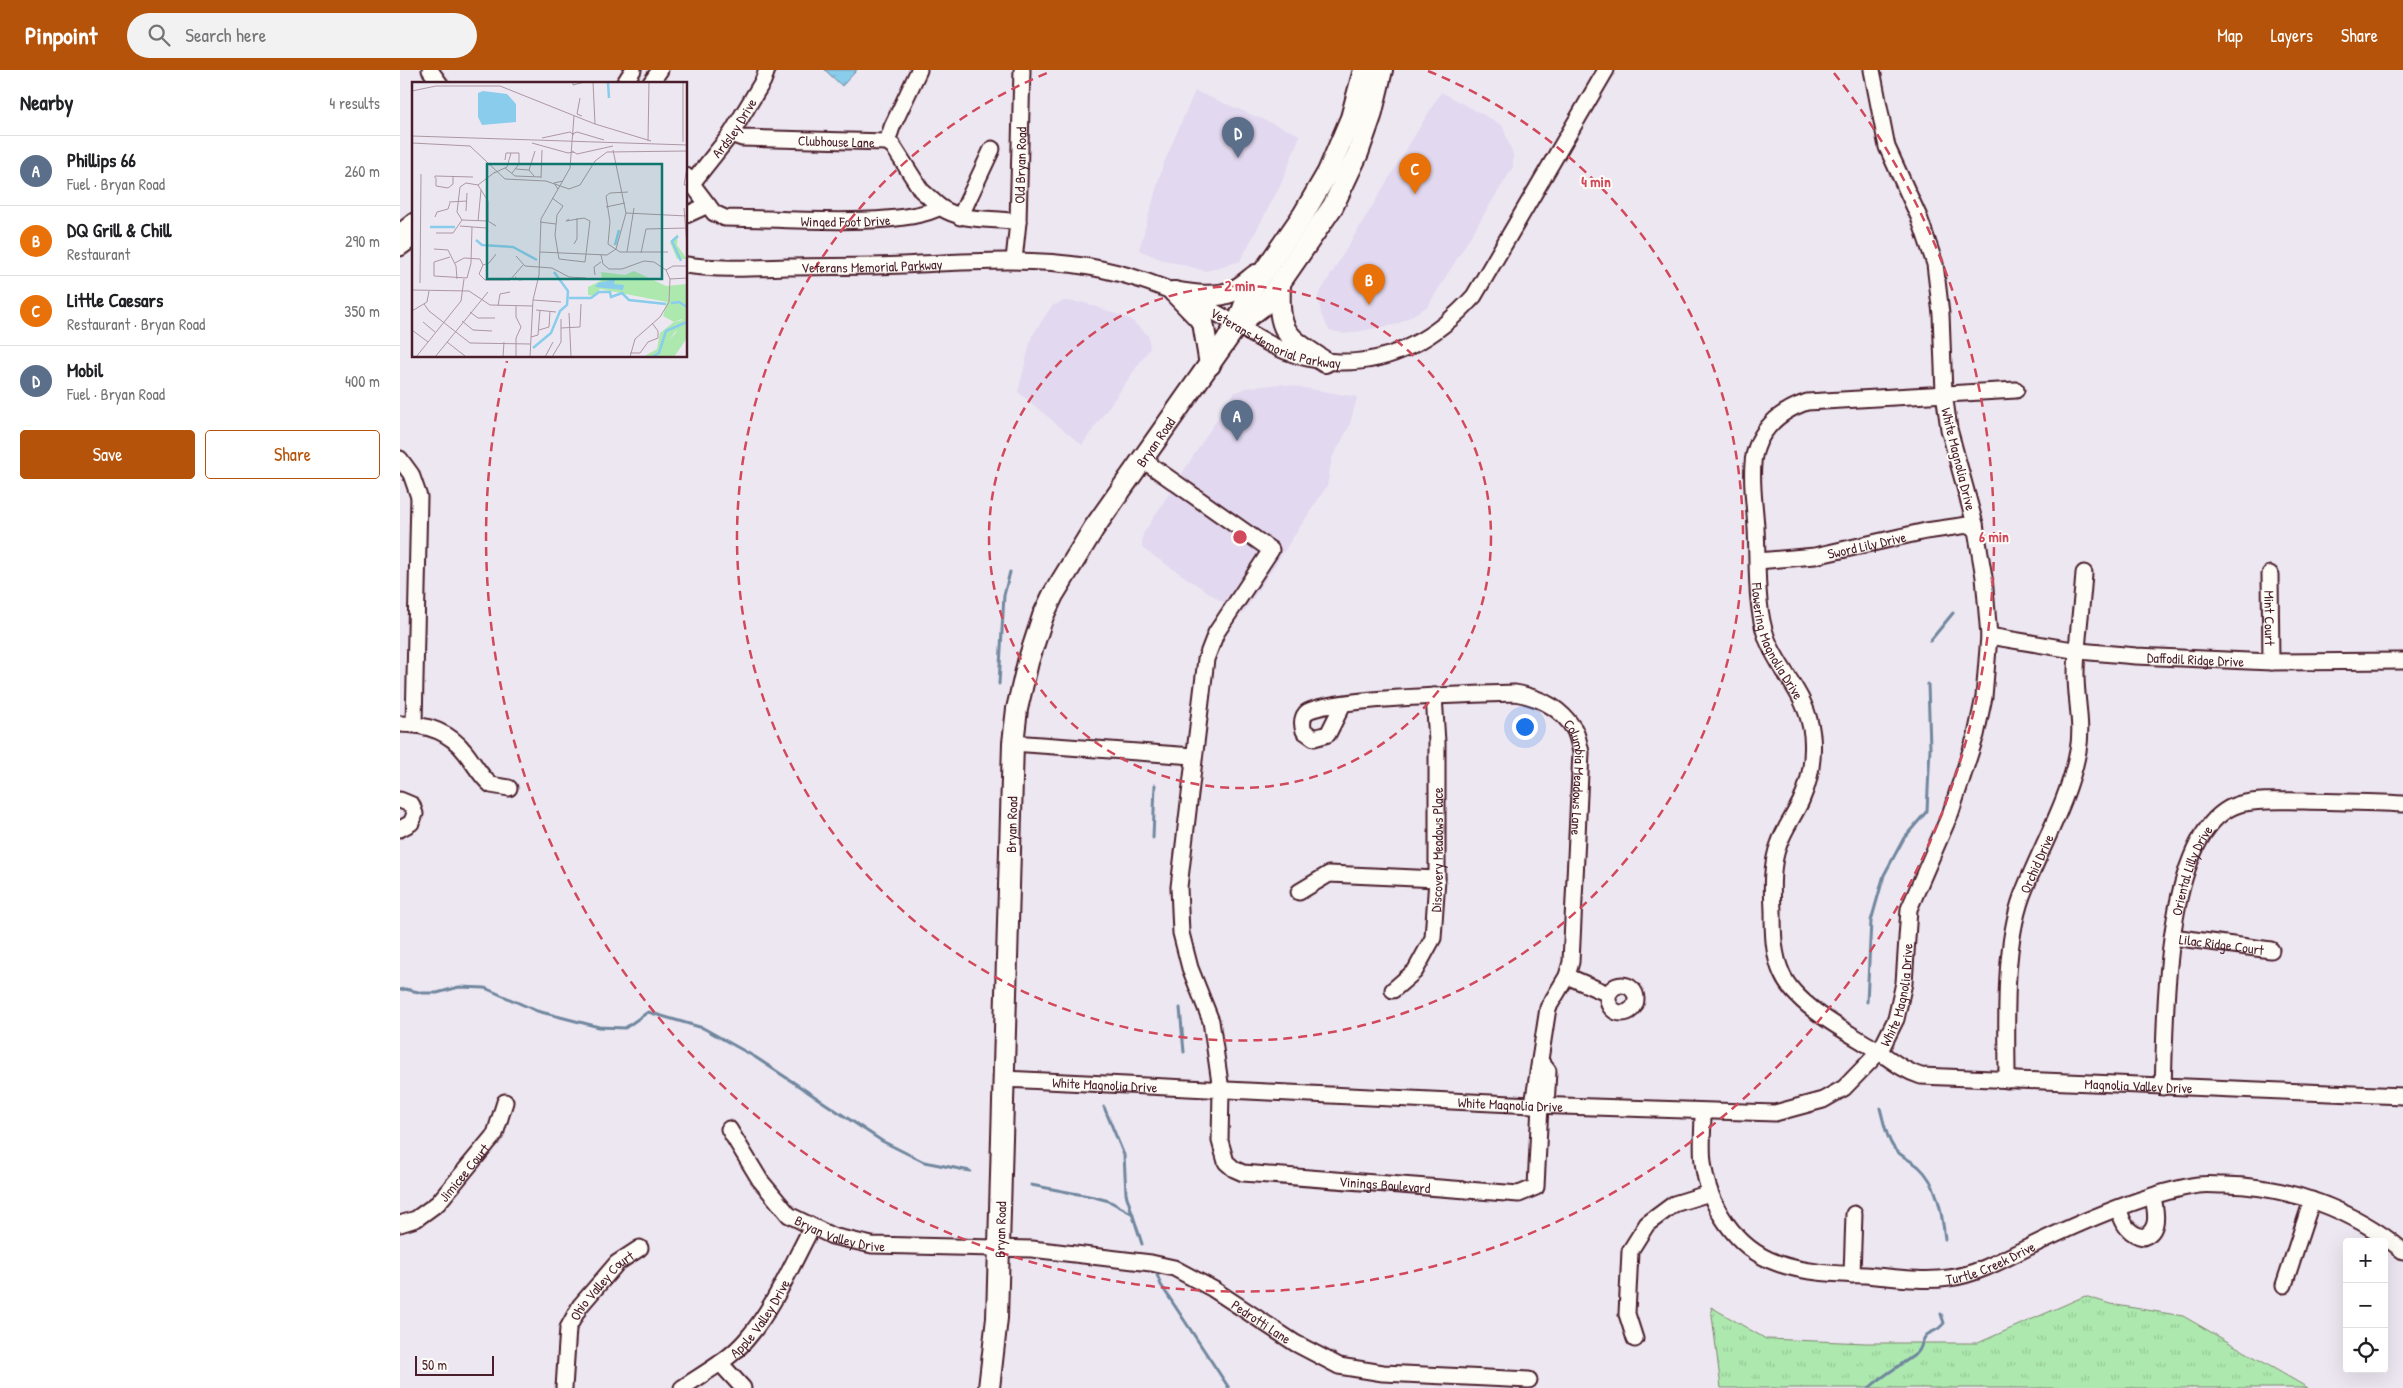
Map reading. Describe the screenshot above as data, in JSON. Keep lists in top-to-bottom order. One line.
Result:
{"streets":{"main road":["Bryan Road"],"street":["Ardsley Drive","Clubhouse Lane","Old Bryan Road","Winged Foot Drive","Veterans Memorial Parkway","White Magnolia Drive","Sword Lily Drive","Mint Court","Flowering Magnolia Drive","Daffodil Ridge Drive","Columbia Meadows Lane","Discovery Meadows Place","Orchid Drive","Oriental Lilly Drive","Lilac Ridge Court","Magnolia Valley Drive","Jimicee Court","Vinings Boulevard","Bryan Valley Drive","Turtle Creek Drive","Ohio Valley Court","Apple Valley Drive","Pedrotti Lane"]},"crossings":[["Ardsley Drive","Clubhouse Lane"],["Ardsley Drive","Winged Foot Drive"],["Clubhouse Lane","Winged Foot Drive"],["Old Bryan Road","Veterans Memorial Parkway"],["Veterans Memorial Parkway","Bryan Road"],["Bryan Road","White Magnolia Drive"],["Bryan Road","Bryan Valley Drive"],["Bryan Road","Pedrotti Lane"],["White Magnolia Drive","Sword Lily Drive"],["White Magnolia Drive","Flowering Magnolia Drive"],["White Magnolia Drive","Daffodil Ridge Drive"],["White Magnolia Drive","Columbia Meadows Lane"],["White Magnolia Drive","Magnolia Valley Drive"],["White Magnolia Drive","Vinings Boulevard"],["White Magnolia Drive","Turtle Creek Drive"],["Sword Lily Drive","Flowering Magnolia Drive"],["Mint Court","Daffodil Ridge Drive"],["Flowering Magnolia Drive","Magnolia Valley Drive"],["Daffodil Ridge Drive","Orchid Drive"],["Columbia Meadows Lane","Discovery Meadows Place"],["Columbia Meadows Lane","Vinings Boulevard"],["Orchid Drive","Magnolia Valley Drive"],["Oriental Lilly Drive","Lilac Ridge Court"],["Oriental Lilly Drive","Magnolia Valley Drive"],["Bryan Valley Drive","Apple Valley Drive"],["Bryan Valley Drive","Pedrotti Lane"]],"scale_bar":"50 m","page":{"header":"Pinpoint","search":"Search here","nav":["Map","Layers","Share"],"heading":["Nearby","4 results"],"pins":["D","C","B","A"],"list":[{"mark":"A","name":"Phillips 66","note":"Fuel · Bryan Road","value":"260 m"},{"mark":"B","name":"DQ Grill & Chill","note":"Restaurant","value":"290 m"},{"mark":"C","name":"Little Caesars","note":"Restaurant · Bryan Road","value":"350 m"},{"mark":"D","name":"Mobil","note":"Fuel · Bryan Road","value":"400 m"}],"buttons":["Save","Share"],"map_buttons":["+","−"],"scale":"50 m"},"rings":["4 min","2 min","6 min"]}
